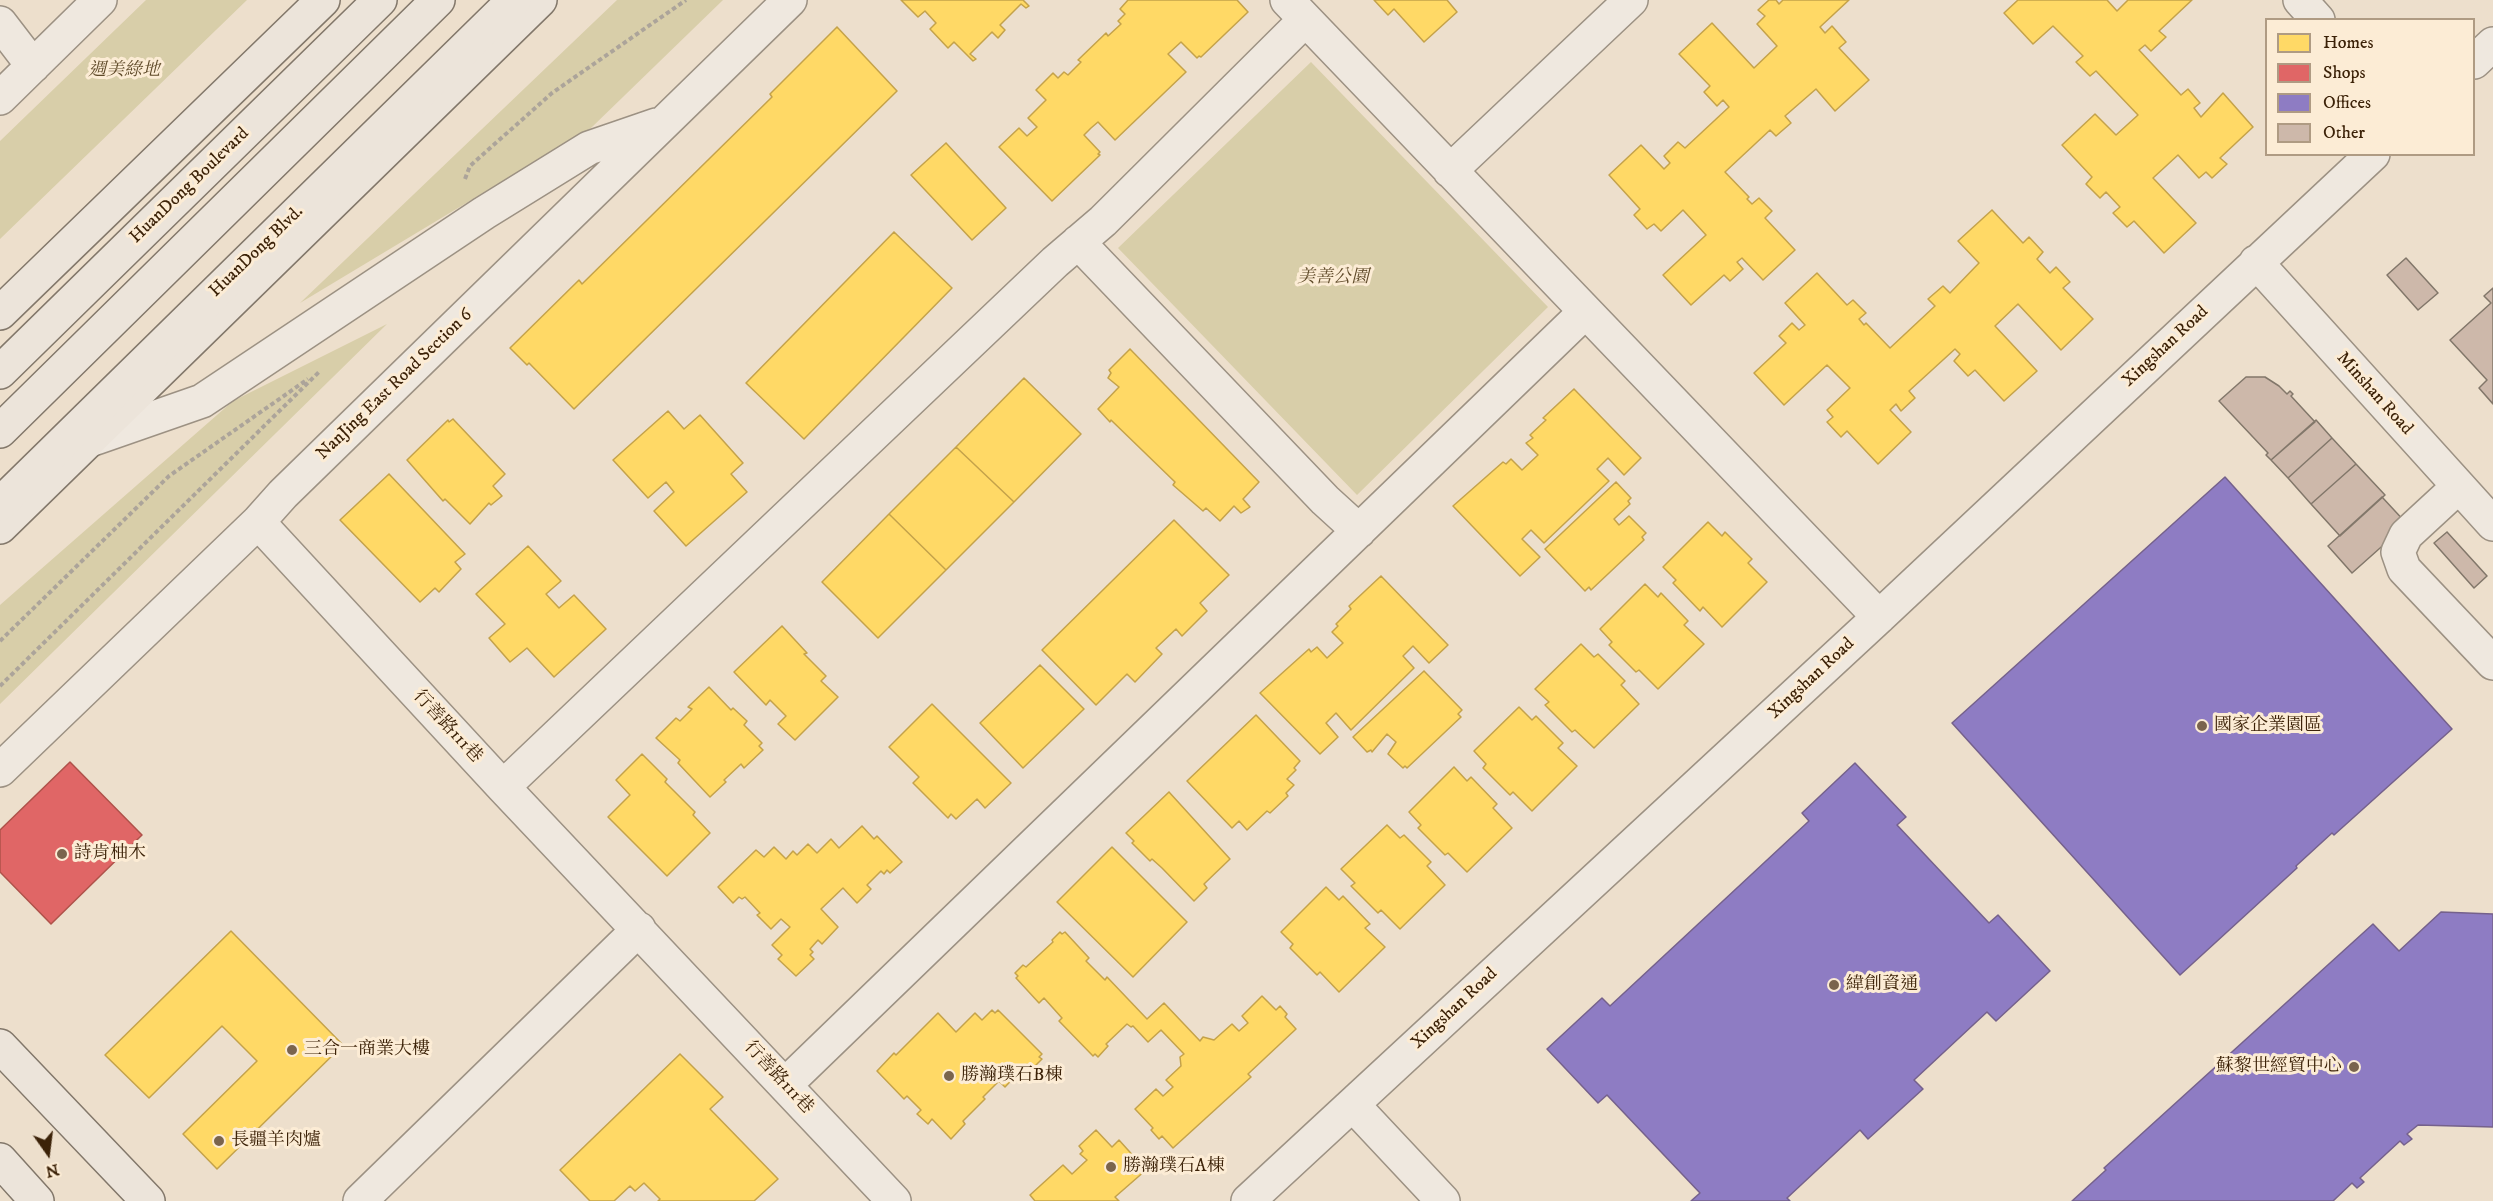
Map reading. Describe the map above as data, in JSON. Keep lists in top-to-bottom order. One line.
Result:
{"streets":{"main road":["HuanDong Boulevard","HuanDong Blvd."],"street":["Xingshan Road","NanJing East Road Section 6","Minshan Road","行善路111巷"]},"crossings":[["Xingshan Road","Minshan Road"],["NanJing East Road Section 6","行善路111巷"]],"parks":["週美綠地","美善公園"],"places":["國家企業園區","詩肯柚木","緯創資通","三合一商業大樓","蘇黎世經貿中心","勝瀚璞石B棟","長疆羊肉爐","勝瀚璞石A棟"],"legend":["Homes","Shops","Offices","Other"],"north":"bottom"}
